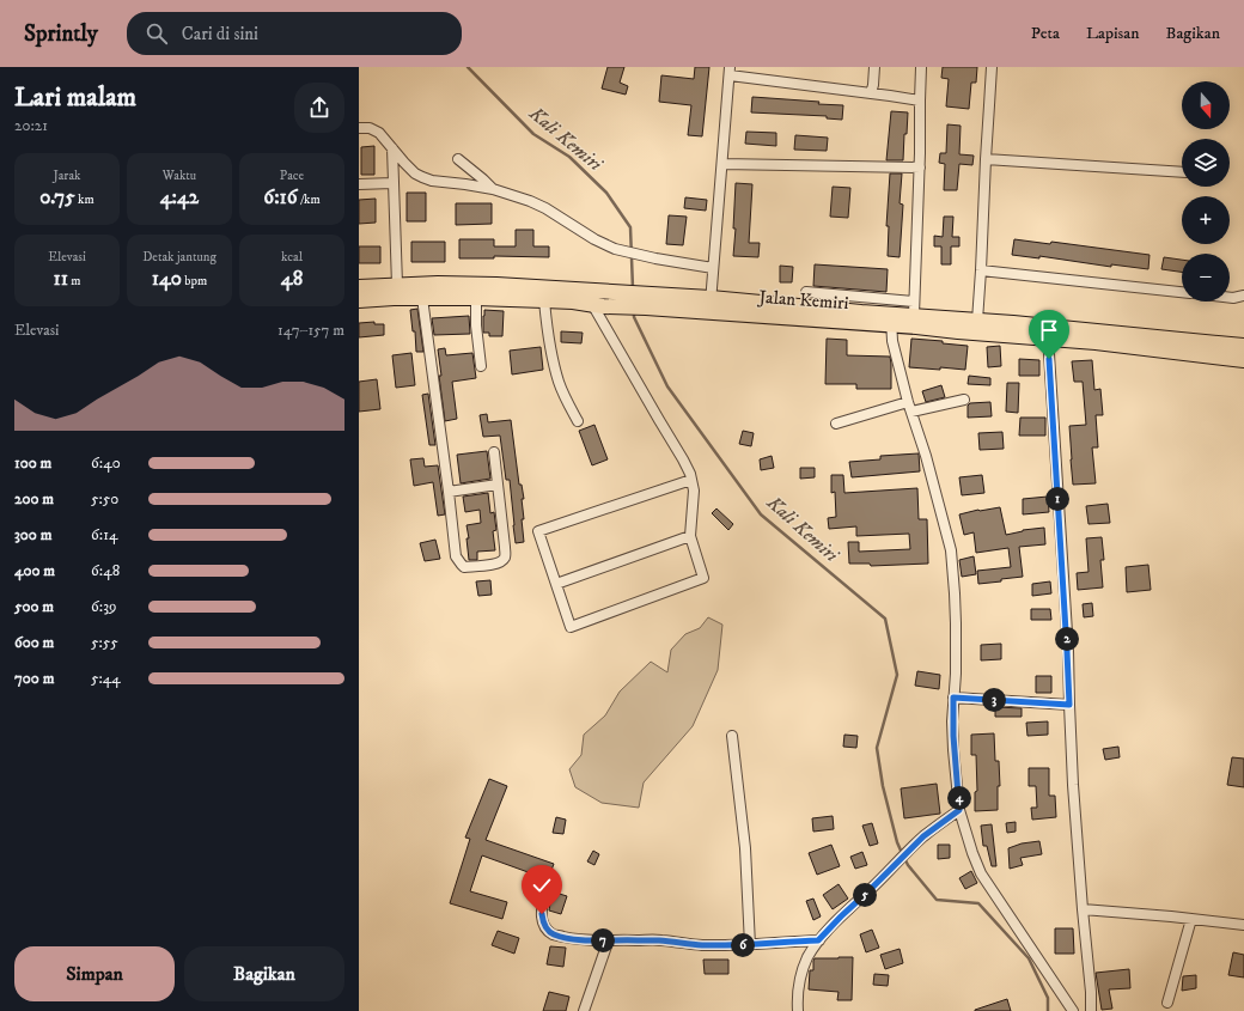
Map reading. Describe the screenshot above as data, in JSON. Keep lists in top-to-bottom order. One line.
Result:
{"streets":{"highway":["Jalan Kemiri"]},"water":["Kali Kemiri"],"north":"bottom","page":{"header":"Sprintly","search":"Cari di sini","nav":["Peta","Lapisan","Bagikan"],"heading":["Lari malam","20:21"],"map_buttons":["+","−"],"stats":[["Jarak","0.75 km"],["Waktu","4:42"],["Pace","6:16 /km"],["Elevasi","11 m"],["Detak jantung","140 bpm"],["kcal","48"]],"chart":["Elevasi","147–157 m"],"list":[{"name":"100 m","note":"6:40"},{"name":"200 m","note":"5:50"},{"name":"300 m","note":"6:14"},{"name":"400 m","note":"6:48"},{"name":"500 m","note":"6:39"},{"name":"600 m","note":"5:55"},{"name":"700 m","note":"5:44"}],"pins":["1","2","3","4","5","7","6"],"buttons":["Simpan","Bagikan"]}}
